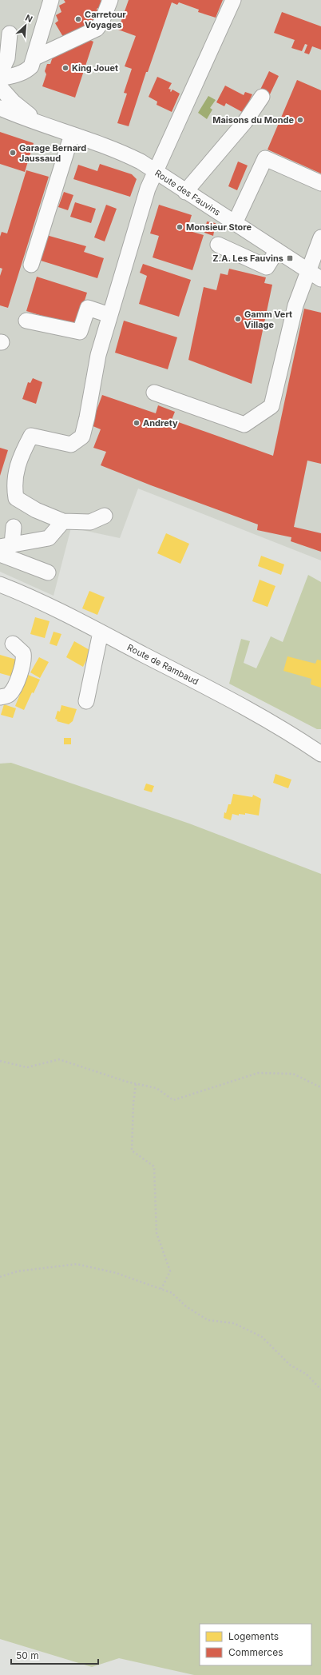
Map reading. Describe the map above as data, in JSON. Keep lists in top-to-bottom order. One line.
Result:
{"streets":{"street":["Route des Fauvins","Route de Rambaud"]},"places":{"other":["Carretour Voyages","King Jouet","Maisons du Monde","Garage Bernard Jaussaud","Monsieur Store","Gamm Vert Village","Andrety"],"transit":["Z.A. Les Fauvins"]},"legend":["Logements","Commerces"],"scale_bar":"50 m","north":"top right"}
